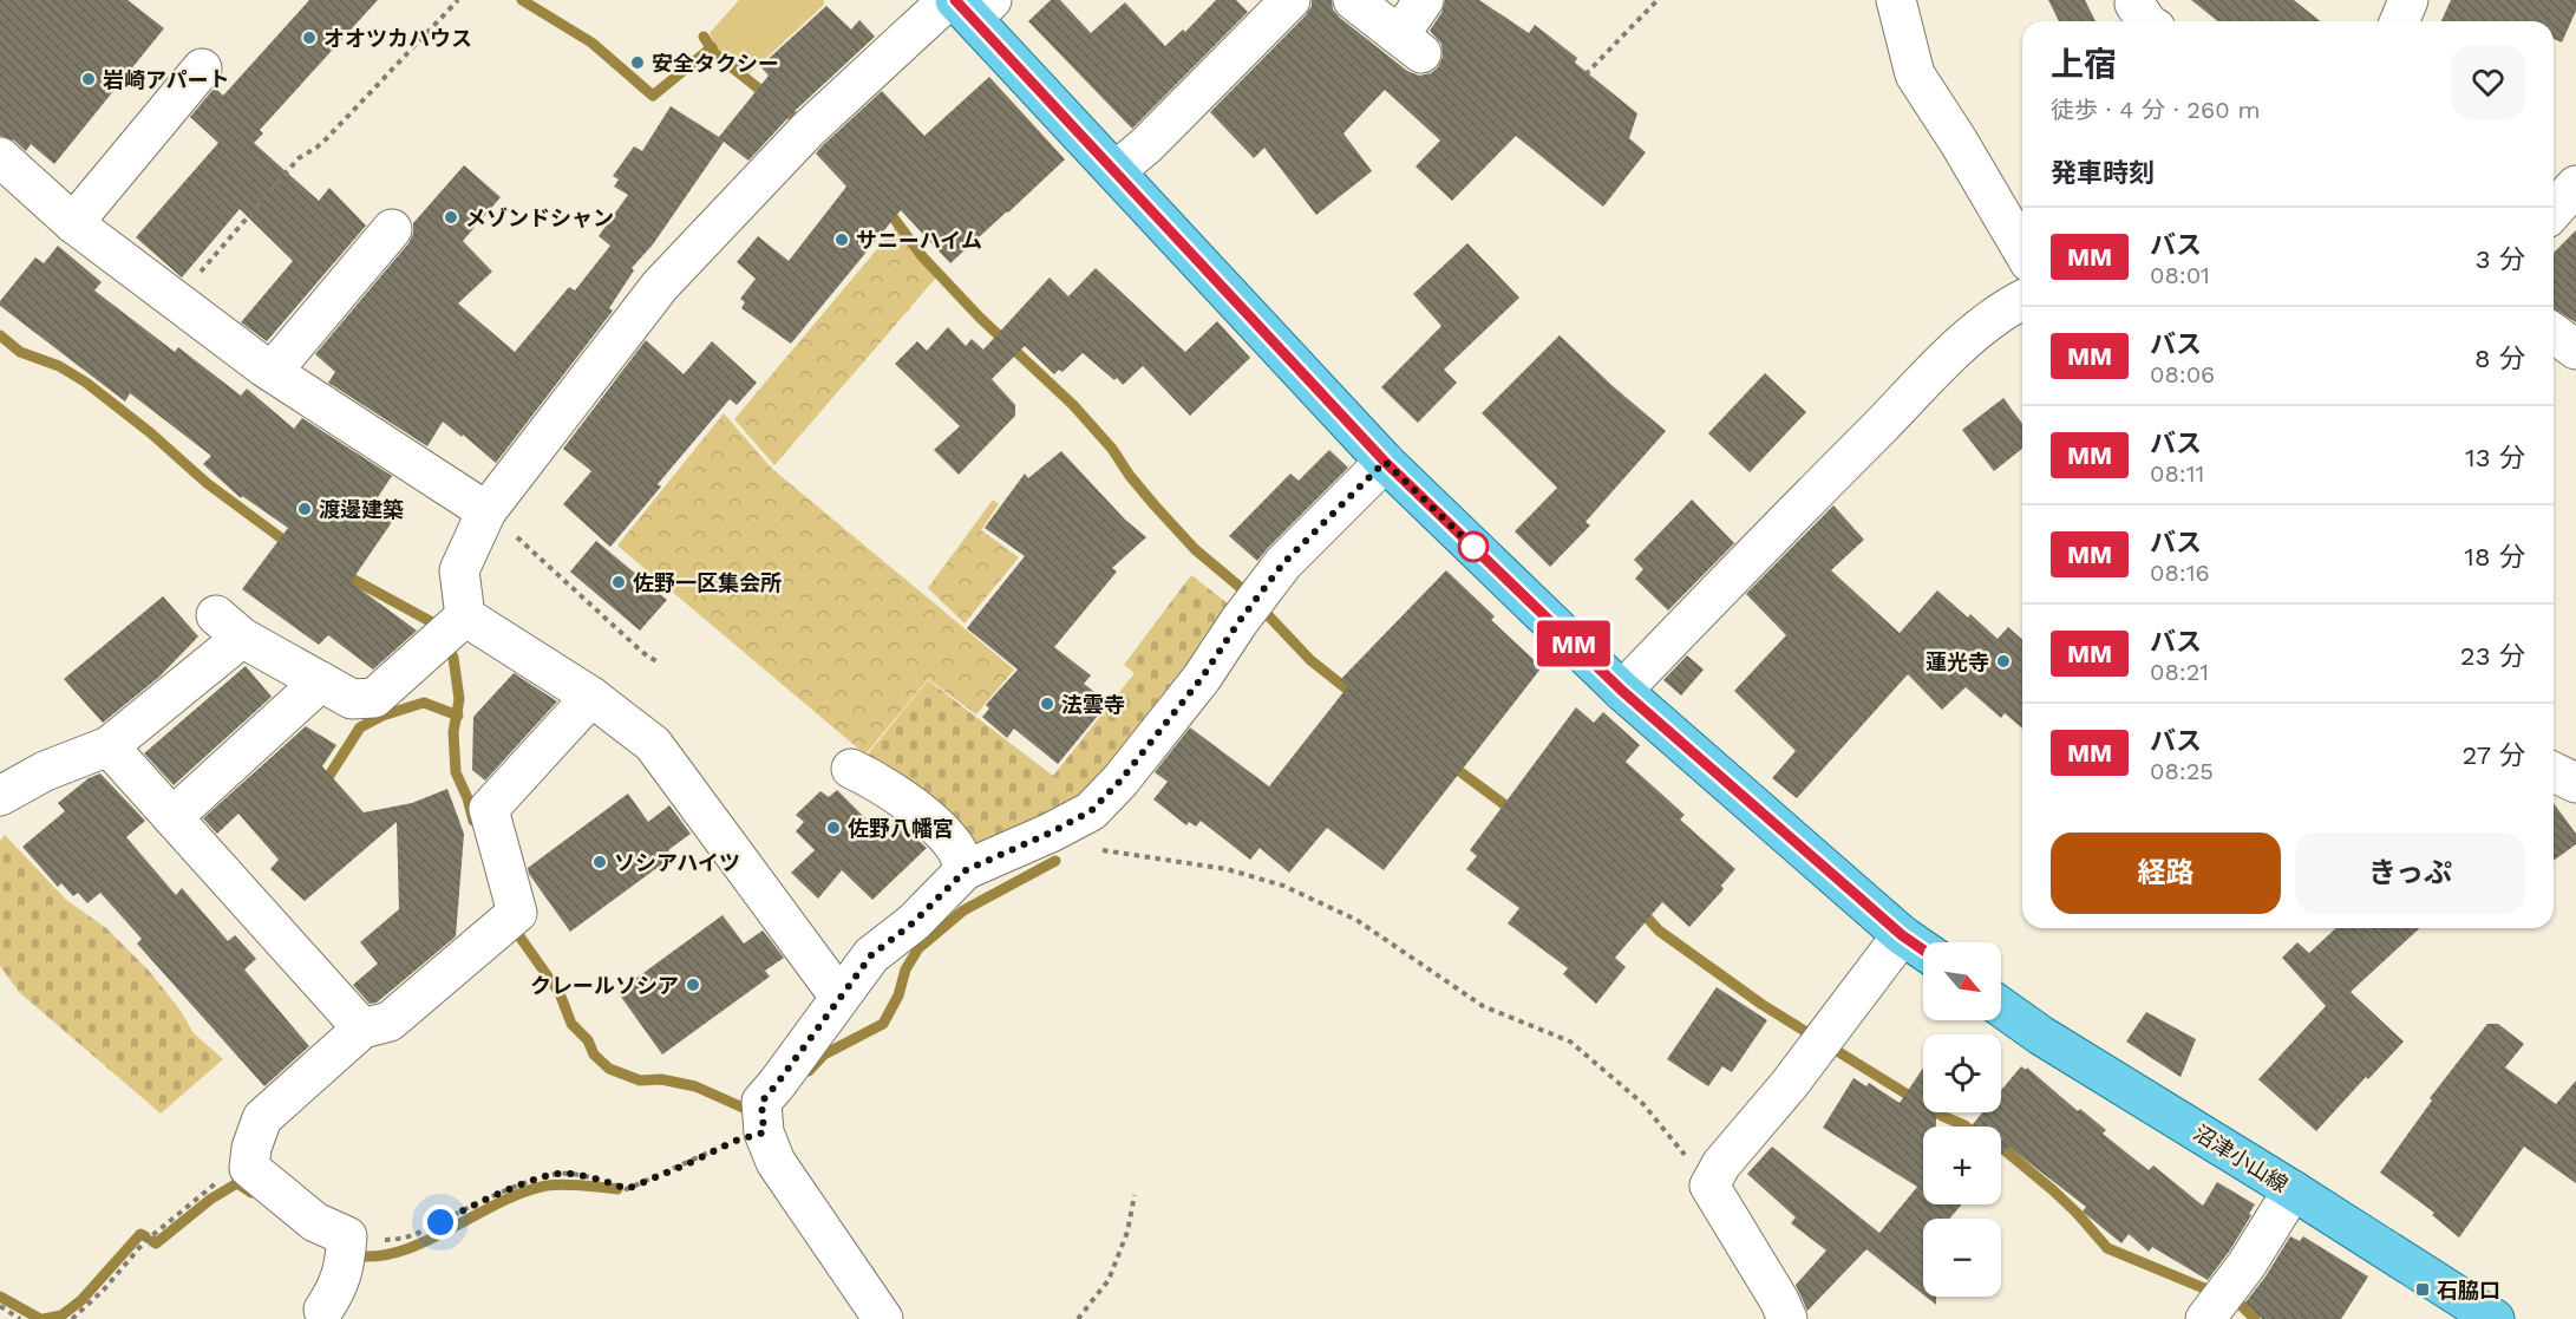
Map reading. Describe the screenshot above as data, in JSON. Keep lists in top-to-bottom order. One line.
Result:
{"streets":{"main road":["沼津小山線"]},"places":{"other":["オオツカハウス","安全タクシー","岩崎アパート","メゾンドシャン","サニーハイム","渡邊建築","佐野一区集会所","蓮光寺","法雲寺","佐野八幡宮","ソシアハイツ","クレールソシア"],"transit":["石脇口"]},"lines":["bus line MM"],"north":"bottom right","page":{"on_map":"MM","heading":[["上宿","徒歩 · 4 分 · 260 m"],"発車時刻"],"list":[{"mark":"MM","name":"バス","note":"08:01","value":"3 分"},{"mark":"MM","name":"バス","note":"08:06","value":"8 分"},{"mark":"MM","name":"バス","note":"08:11","value":"13 分"},{"mark":"MM","name":"バス","note":"08:16","value":"18 分"},{"mark":"MM","name":"バス","note":"08:21","value":"23 分"},{"mark":"MM","name":"バス","note":"08:25","value":"27 分"}],"buttons":["経路","きっぷ"],"map_buttons":["+","−"]}}
